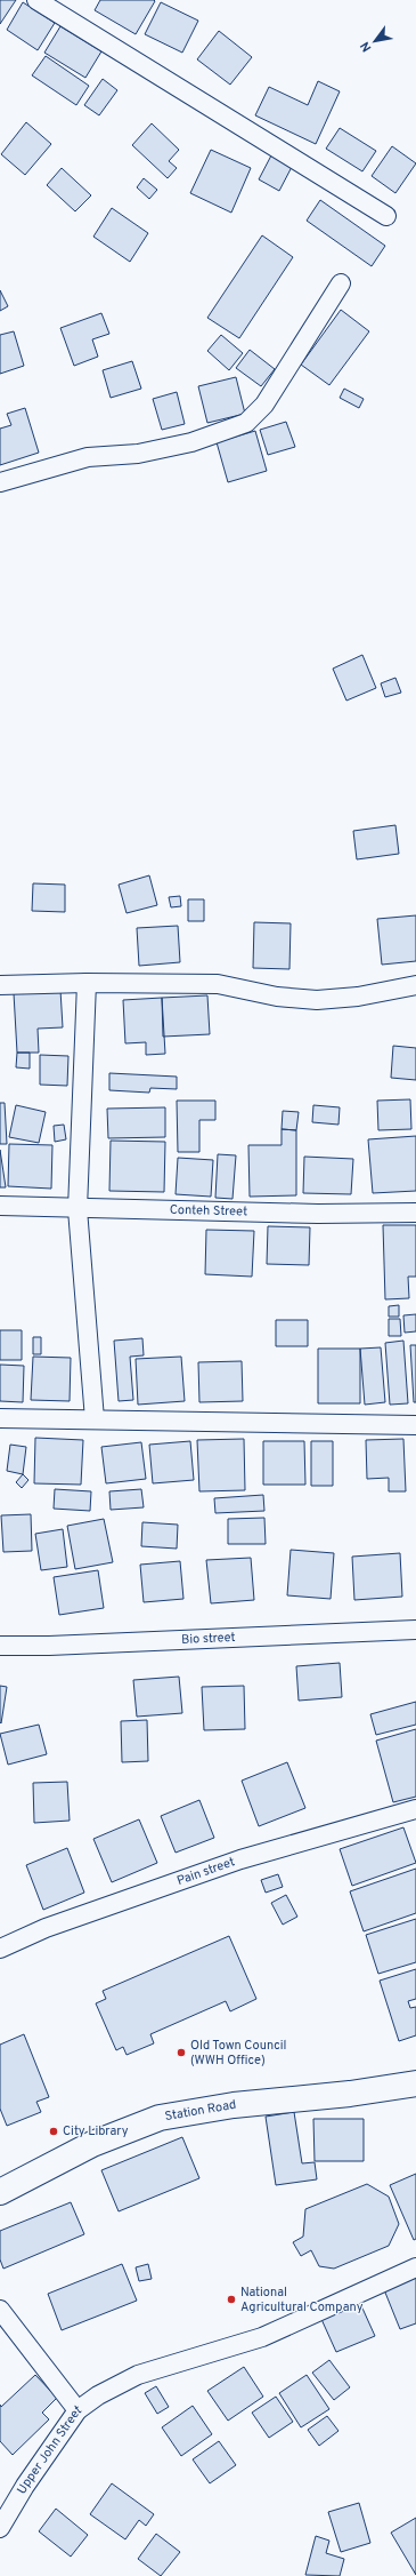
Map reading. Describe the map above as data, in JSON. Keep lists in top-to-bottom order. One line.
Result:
{"streets":{"main road":["Station Road"],"street":["Conteh Street","Bio street","Pain street","Upper John Street"]},"places":["Old Town Council (WWH Office)","City Library","National Agricultural Company"],"north":"bottom left"}
